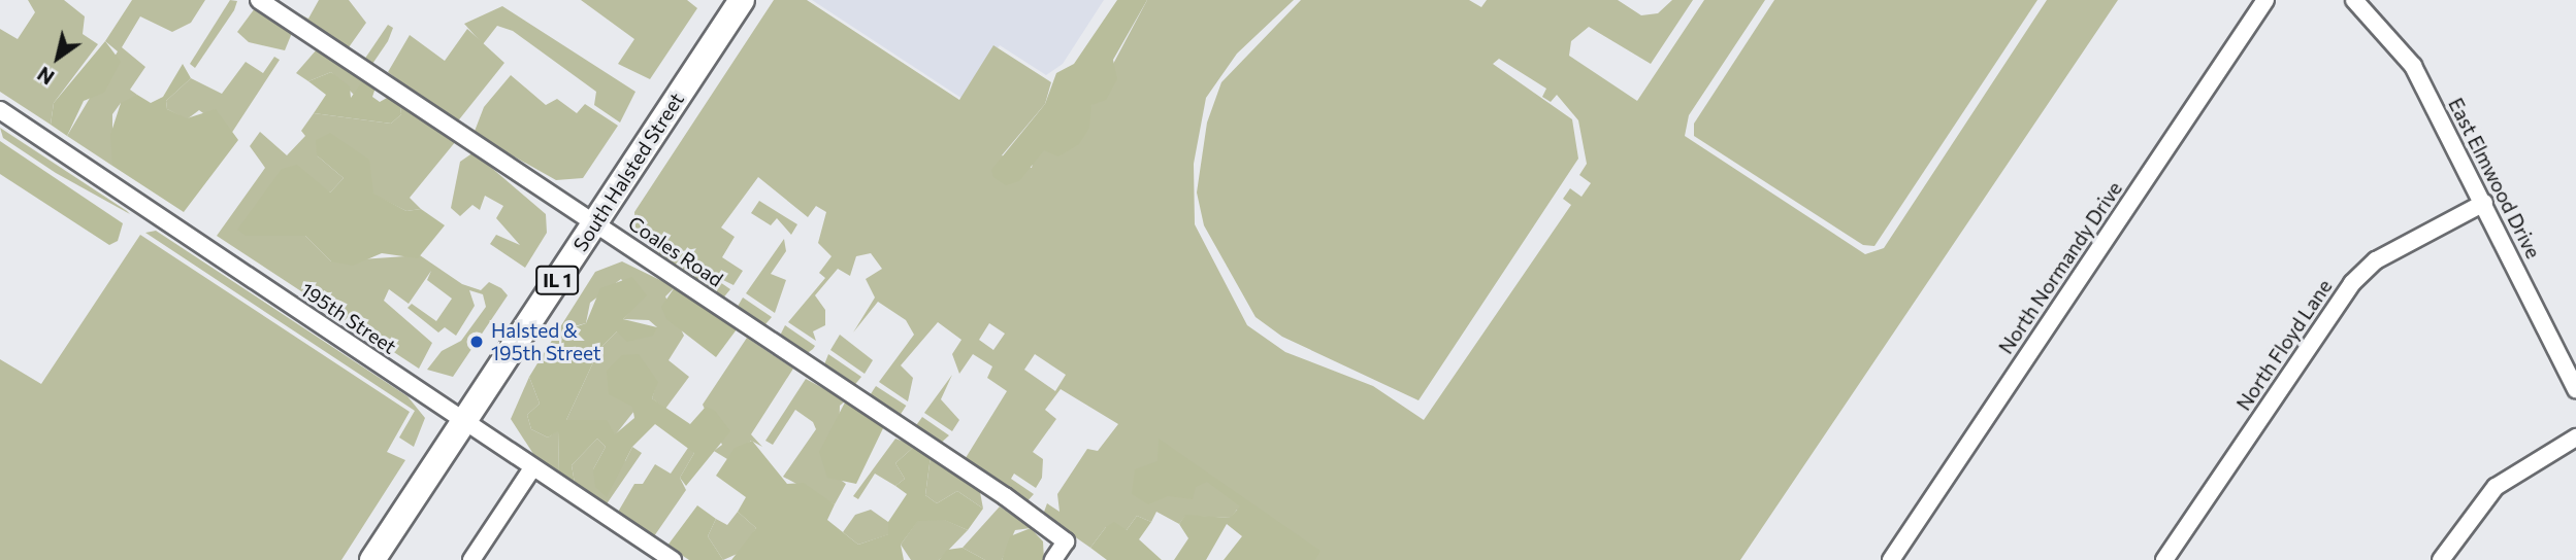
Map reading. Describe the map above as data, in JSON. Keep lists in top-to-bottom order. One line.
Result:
{"streets":{"main road":["South Halsted Street","IL 1"],"street":["East Elmwood Drive","Coales Road","North Normandy Drive","195th Street","North Floyd Lane"]},"crossings":[["South Halsted Street","Coales Road"],["South Halsted Street","195th Street"],["East Elmwood Drive","North Floyd Lane"]],"places":["Halsted & 195th Street"],"north":"bottom left"}
